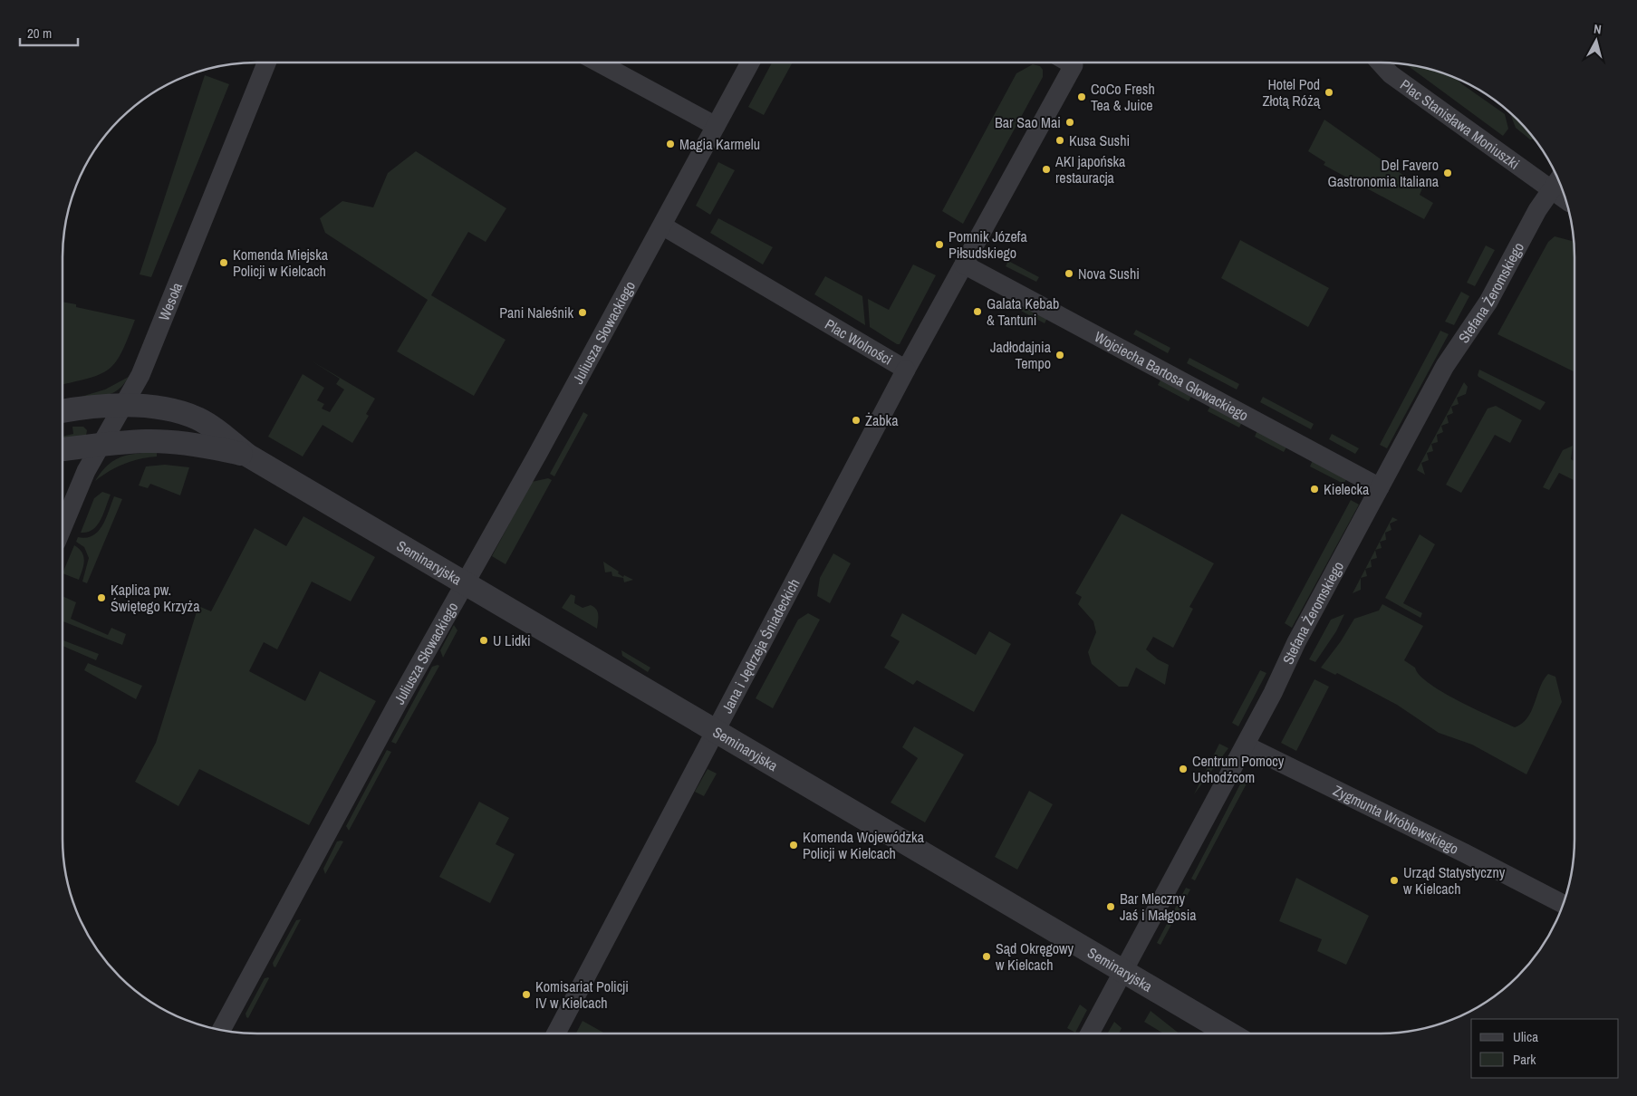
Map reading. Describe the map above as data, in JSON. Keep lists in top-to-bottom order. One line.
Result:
{"streets":{"street":["Plac Stanisława Moniuszki","Stefana Żeromskiego","Wesoła","Juliusza Słowackiego","Plac Wolności","Wojciecha Bartosa Głowackiego","Seminaryjska","Jana i Jędrzeja Śniadeckich","Zygmunta Wróblewskiego"]},"crossings":[["Plac Stanisława Moniuszki","Stefana Żeromskiego"],["Stefana Żeromskiego","Wojciecha Bartosa Głowackiego"],["Stefana Żeromskiego","Seminaryjska"],["Stefana Żeromskiego","Zygmunta Wróblewskiego"],["Wesoła","Seminaryjska"],["Juliusza Słowackiego","Plac Wolności"],["Juliusza Słowackiego","Seminaryjska"],["Plac Wolności","Wojciecha Bartosa Głowackiego"],["Plac Wolności","Jana i Jędrzeja Śniadeckich"],["Seminaryjska","Jana i Jędrzeja Śniadeckich"]],"places":["Hotel Pod Złotą Różą","CoCo Fresh Tea & Juice","Bar Sao Mai","Kusa Sushi","Magia Karmelu","AKI japońska restauracja","Del Favero Gastronomia Italiana","Pomnik Józefa Piłsudskiego","Komenda Miejska Policji w Kielcach","Nova Sushi","Galata Kebab & Tantuni","Pani Naleśnik","Jadłodajnia Tempo","Żabka","Kielecka","Kaplica pw. Świętego Krzyża","U Lidki","Centrum Pomocy Uchodźcom","Komenda Wojewódzka Policji w Kielcach","Urząd Statystyczny w Kielcach","Bar Mleczny Jaś i Małgosia","Sąd Okręgowy w Kielcach","Komisariat Policji IV w Kielcach"],"legend":["Ulica","Park"],"scale_bar":"20 m","north":"top"}
